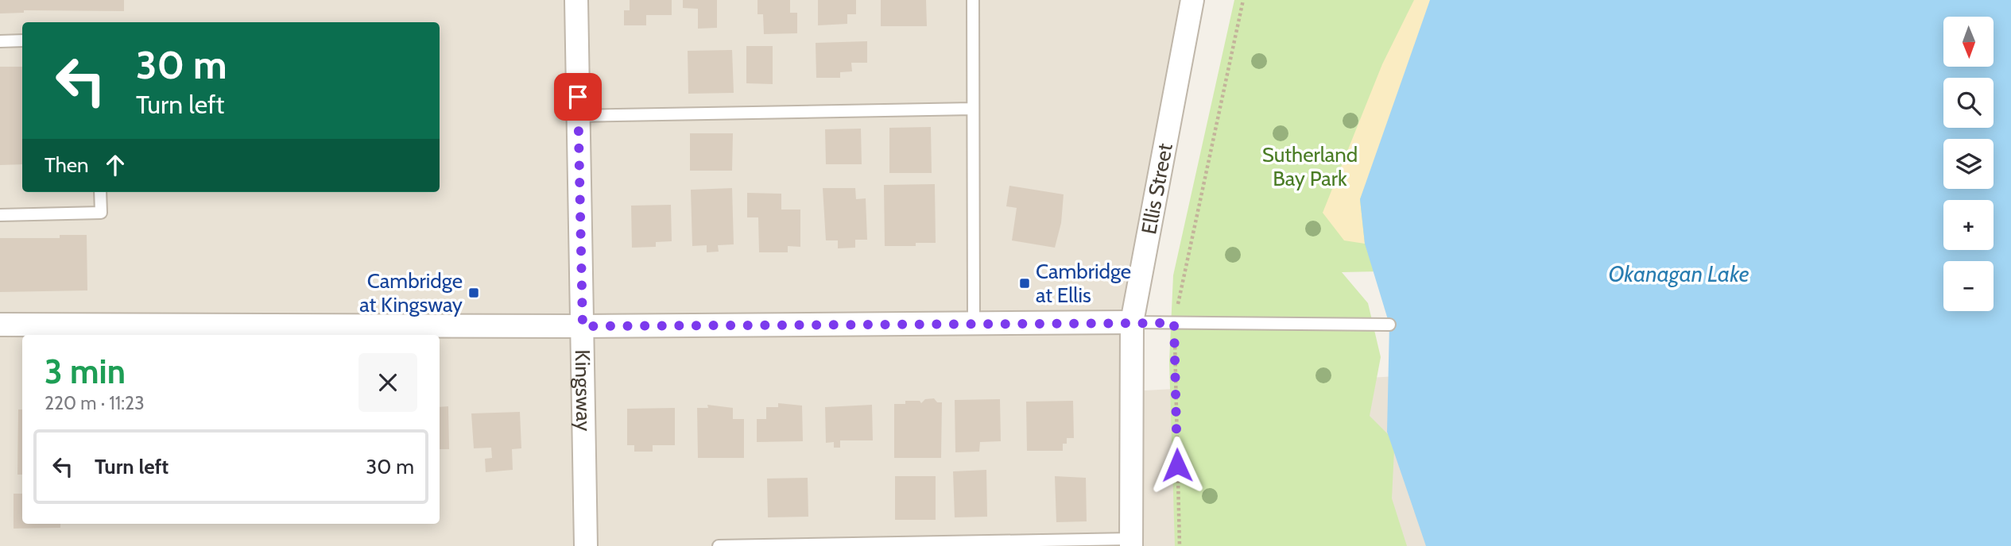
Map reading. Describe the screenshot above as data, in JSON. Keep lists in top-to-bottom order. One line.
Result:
{"streets":{"street":["Ellis Street","Kingsway"]},"water":["Okanagan Lake"],"parks":["Sutherland Bay Park"],"places":{"transit":["Cambridge at Ellis","Cambridge at Kingsway"]},"north":"bottom","page":{"map_buttons":["+","−"],"turn":["30 m","Turn left"],"then":"Then","heading":["3 min","220 m · 11:23"],"list":[{"name":"Turn left","value":"30 m"}]}}
